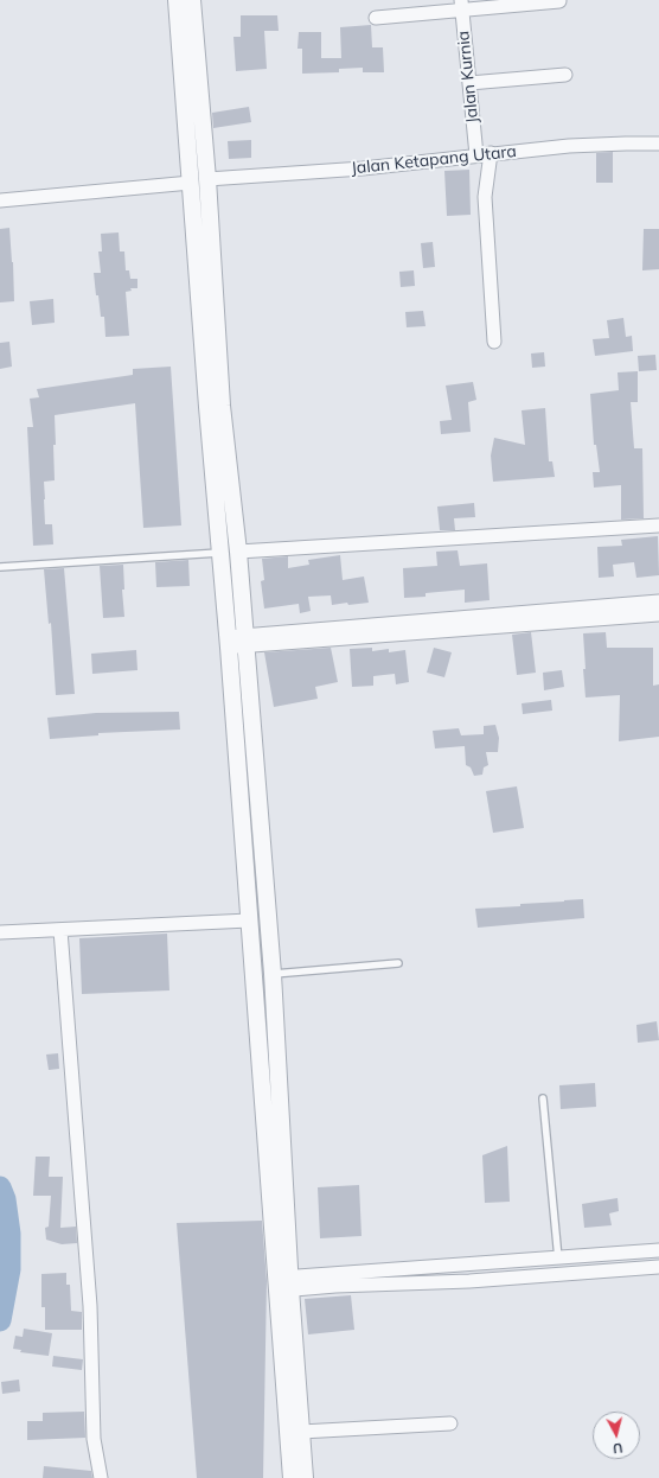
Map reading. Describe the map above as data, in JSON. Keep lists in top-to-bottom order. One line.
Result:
{"streets":{"street":["Jalan Kurnia","Jalan Ketapang Utara"]},"crossings":[["Jalan Kurnia","Jalan Ketapang Utara"]],"north":"bottom"}
